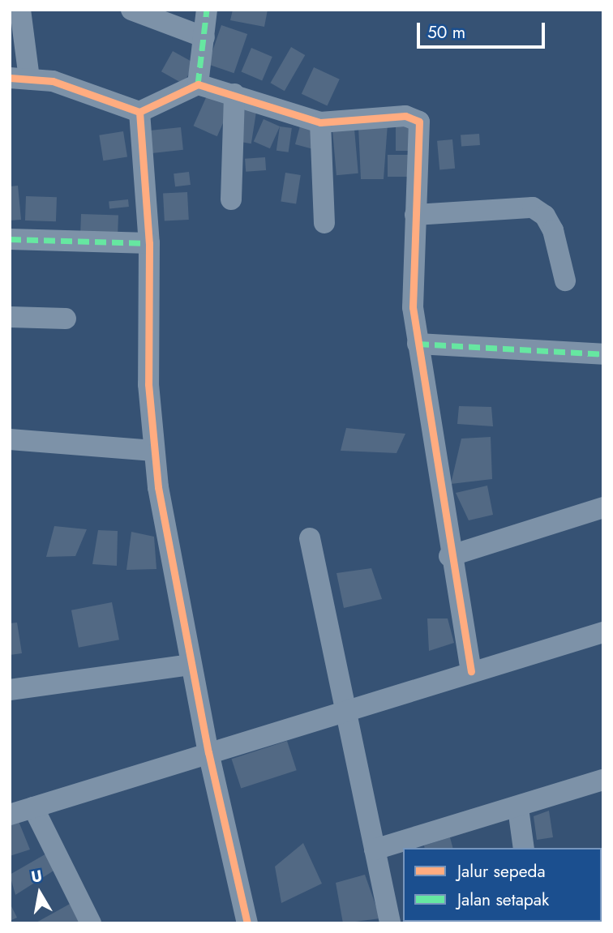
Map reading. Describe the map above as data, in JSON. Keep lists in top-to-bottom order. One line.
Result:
{"legend":["Jalur sepeda","Jalan setapak"],"scale_bar":"50 m","north":"top"}
